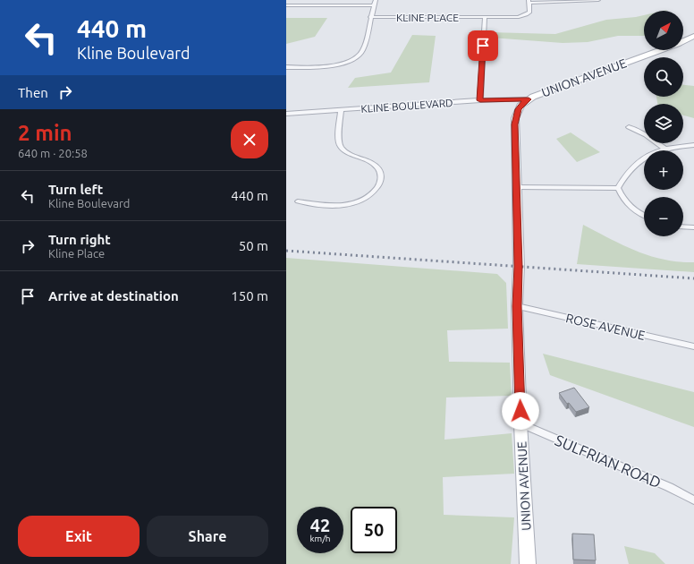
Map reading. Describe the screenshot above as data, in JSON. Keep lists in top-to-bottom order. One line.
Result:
{"streets":{"main road":["UNION AVENUE"],"street":["KLINE PLACE","KLINE BOULEVARD","ROSE AVENUE","SULFRIAN ROAD"]},"crossings":[["UNION AVENUE","KLINE BOULEVARD"],["UNION AVENUE","ROSE AVENUE"],["UNION AVENUE","SULFRIAN ROAD"]],"north":"top right","page":{"turn":["440 m","Kline Boulevard"],"map_buttons":["+","−"],"then":"Then","heading":["2 min","640 m · 20:58"],"list":[{"name":"Turn left","note":"Kline Boulevard","value":"440 m"},{"name":"Turn right","note":"Kline Place","value":"50 m"},{"name":"Arrive at destination","value":"150 m"}],"speed":"42 km/h","limit":"50","buttons":["Exit","Share"]}}
